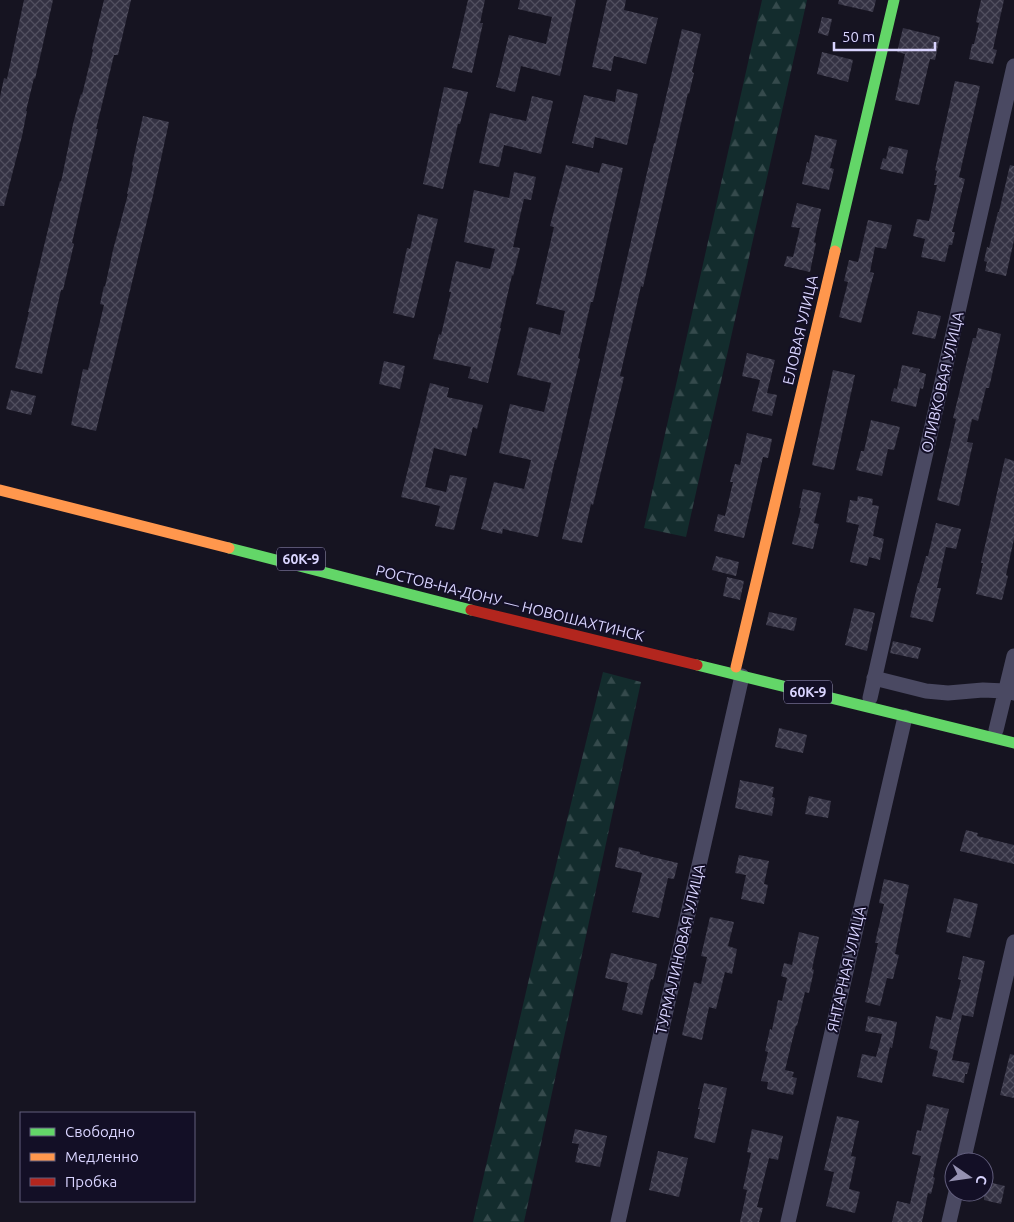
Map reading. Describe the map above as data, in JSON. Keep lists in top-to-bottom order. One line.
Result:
{"streets":{"main road":["ЕЛОВАЯ УЛИЦА","60К-9","РОСТОВ-НА-ДОНУ — НОВОШАХТИНСК"],"street":["ОЛИВКОВАЯ УЛИЦА","ТУРМАЛИНОВАЯ УЛИЦА","ЯНТАРНАЯ УЛИЦА"]},"crossings":[["ЕЛОВАЯ УЛИЦА","РОСТОВ-НА-ДОНУ — НОВОШАХТИНСК"],["ЕЛОВАЯ УЛИЦА","ТУРМАЛИНОВАЯ УЛИЦА"],["ОЛИВКОВАЯ УЛИЦА","РОСТОВ-НА-ДОНУ — НОВОШАХТИНСК"],["РОСТОВ-НА-ДОНУ — НОВОШАХТИНСК","ТУРМАЛИНОВАЯ УЛИЦА"],["РОСТОВ-НА-ДОНУ — НОВОШАХТИНСК","ЯНТАРНАЯ УЛИЦА"]],"legend":["Свободно","Медленно","Пробка"],"scale_bar":"50 m","north":"right"}
